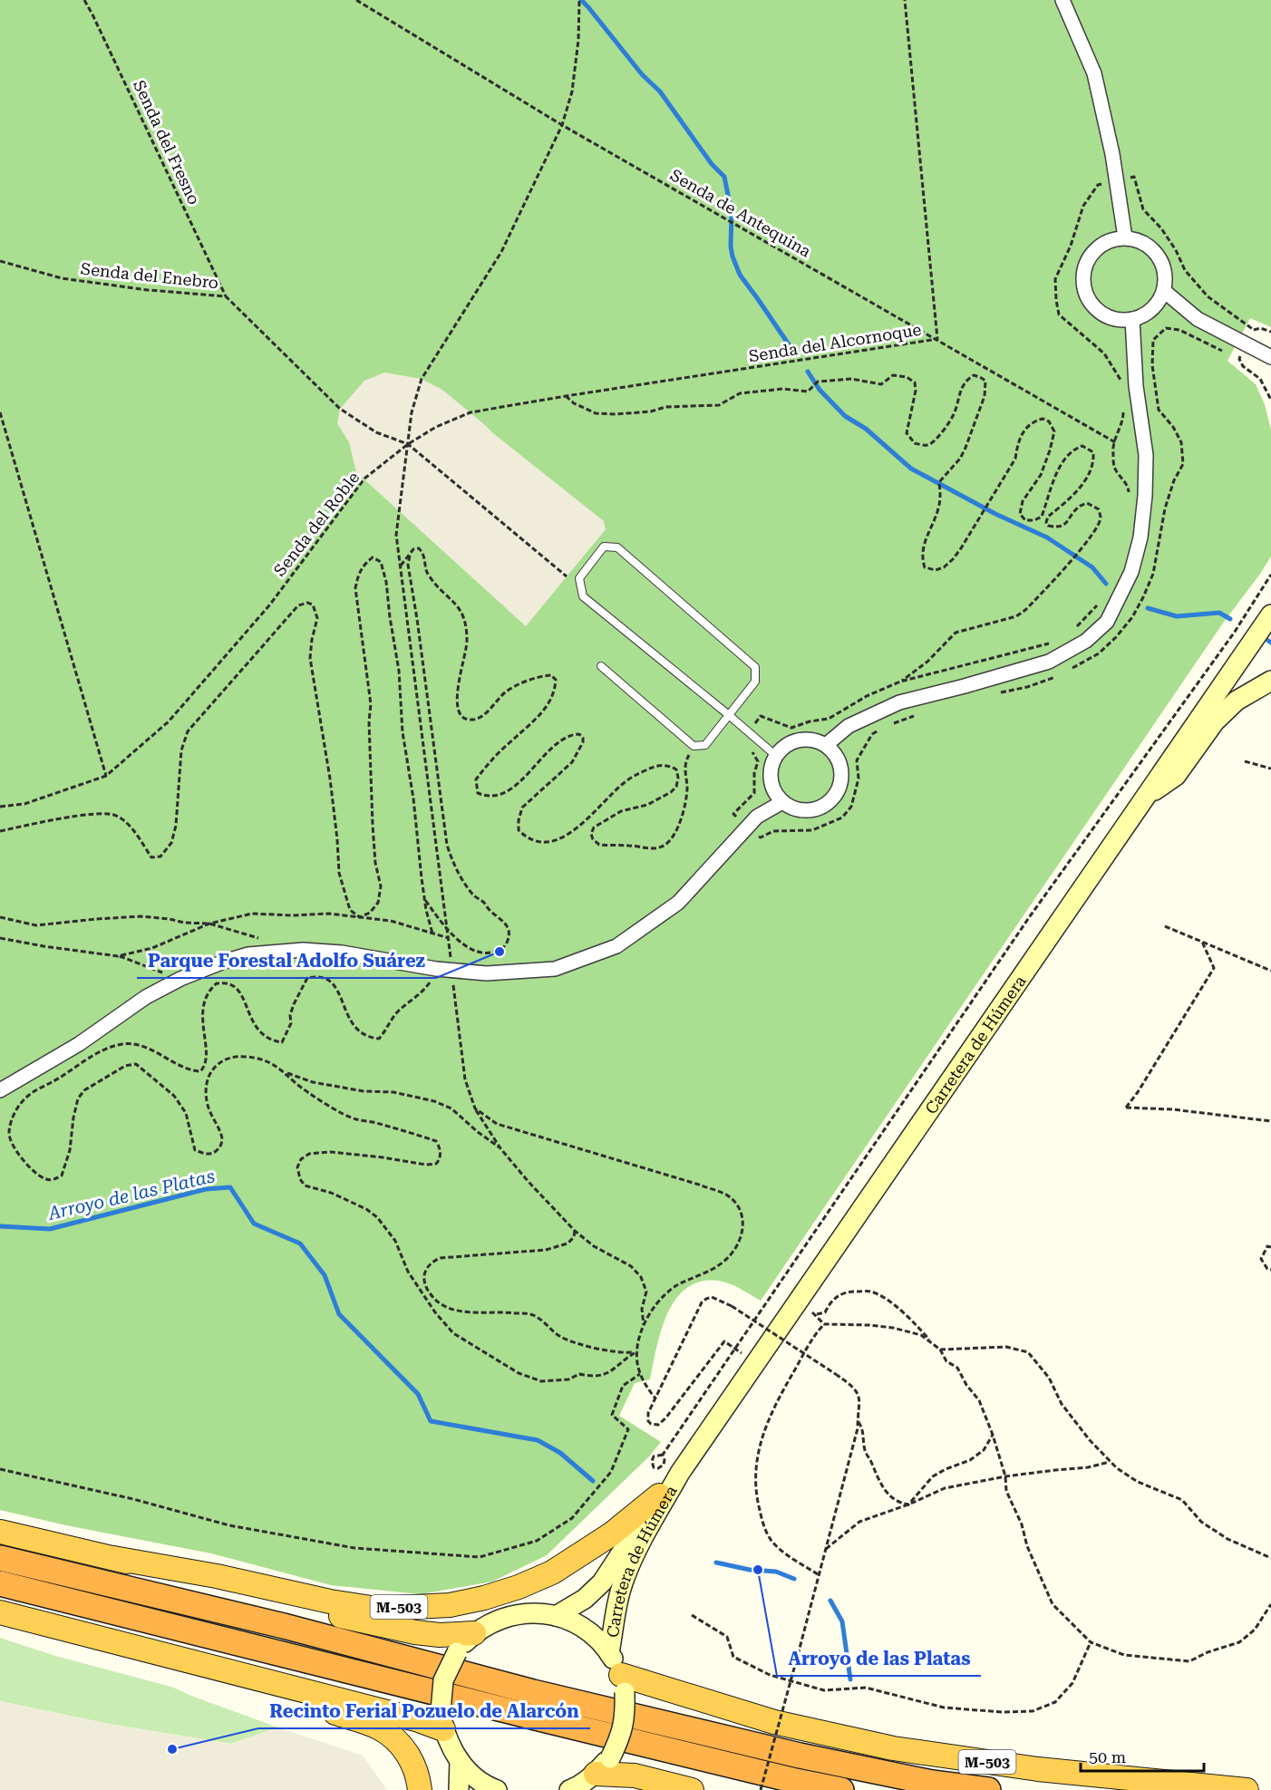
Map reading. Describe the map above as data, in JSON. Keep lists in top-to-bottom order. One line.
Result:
{"streets":{"highway":["M-503"],"main road":["Carretera de Húmera"],"path":["Senda del Fresno","Senda de Antequina","Senda del Enebro","Senda del Alcornoque","Senda del Roble"]},"crossings":[["Senda del Fresno","Senda del Enebro"],["Senda de Antequina","Senda del Alcornoque"],["Senda del Enebro","Senda del Alcornoque"],["Senda del Enebro","Senda del Roble"],["Senda del Alcornoque","Senda del Roble"],["Carretera de Húmera","M-503"]],"water":["Arroyo de las Platas"],"places":["Parque Forestal Adolfo Suárez","Arroyo de las Platas","Recinto Ferial Pozuelo de Alarcón"],"scale_bar":"50 m"}
